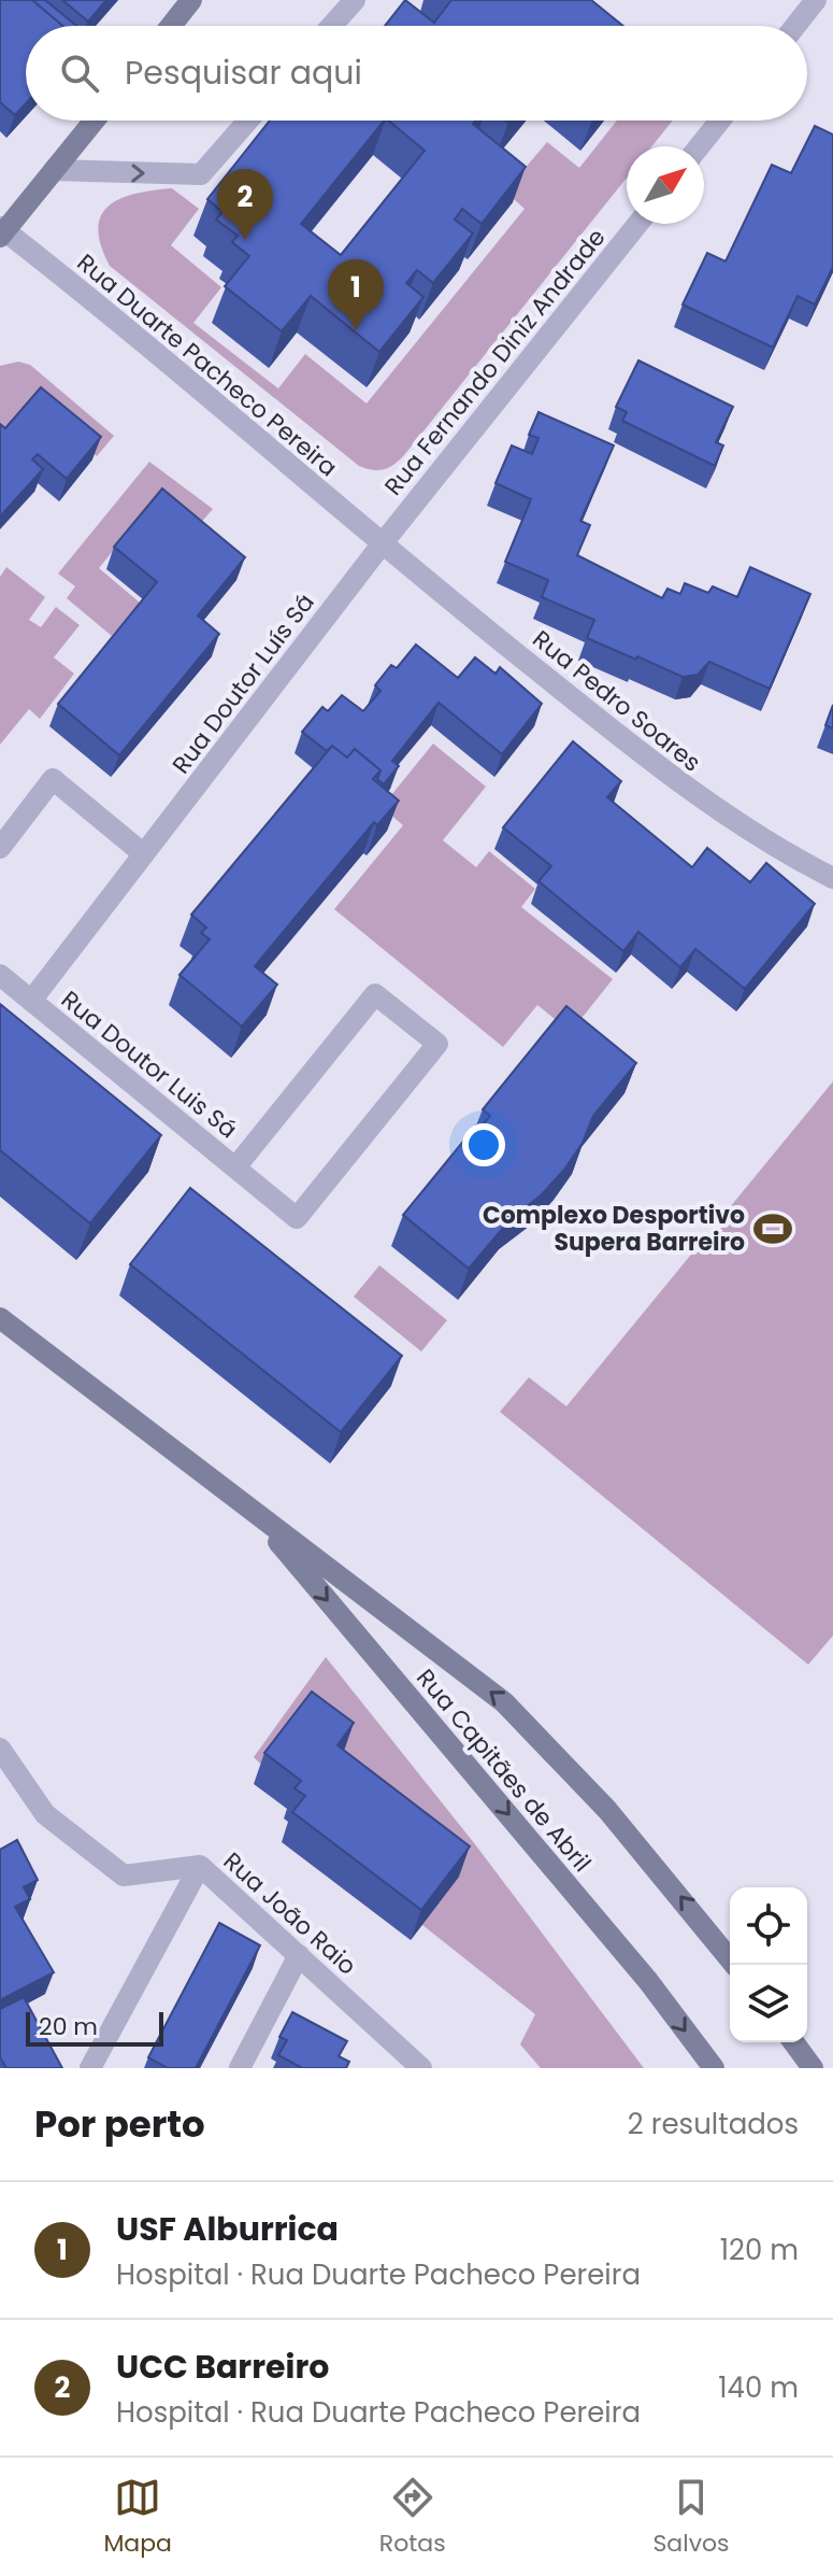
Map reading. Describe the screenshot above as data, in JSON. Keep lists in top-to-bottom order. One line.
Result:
{"streets":{"main road":["Rua Capitães de Abril"],"street":["Rua Fernando Diniz Andrade","Rua Duarte Pacheco Pereira","Rua Doutor Luís Sá","Rua Pedro Soares","Rua Doutor Luis Sá","Rua João Raio"]},"crossings":[["Rua Fernando Diniz Andrade","Rua Duarte Pacheco Pereira"],["Rua Fernando Diniz Andrade","Rua Doutor Luís Sá"],["Rua Fernando Diniz Andrade","Rua Pedro Soares"],["Rua Duarte Pacheco Pereira","Rua Doutor Luís Sá"],["Rua Duarte Pacheco Pereira","Rua Pedro Soares"],["Rua Doutor Luís Sá","Rua Pedro Soares"],["Rua Doutor Luís Sá","Rua Doutor Luis Sá"]],"places":{"sports":["Complexo Desportivo Supera Barreiro"]},"scale_bar":"20 m","north":"top right","page":{"search":"Pesquisar aqui","pins":["2","1"],"scale":"20 m","heading":["Por perto","2 resultados"],"list":[{"mark":"1","name":"USF Alburrica","note":"Hospital · Rua Duarte Pacheco Pereira","value":"120 m"},{"mark":"2","name":"UCC Barreiro","note":"Hospital · Rua Duarte Pacheco Pereira","value":"140 m"}],"nav":["Mapa","Rotas","Salvos"]}}
